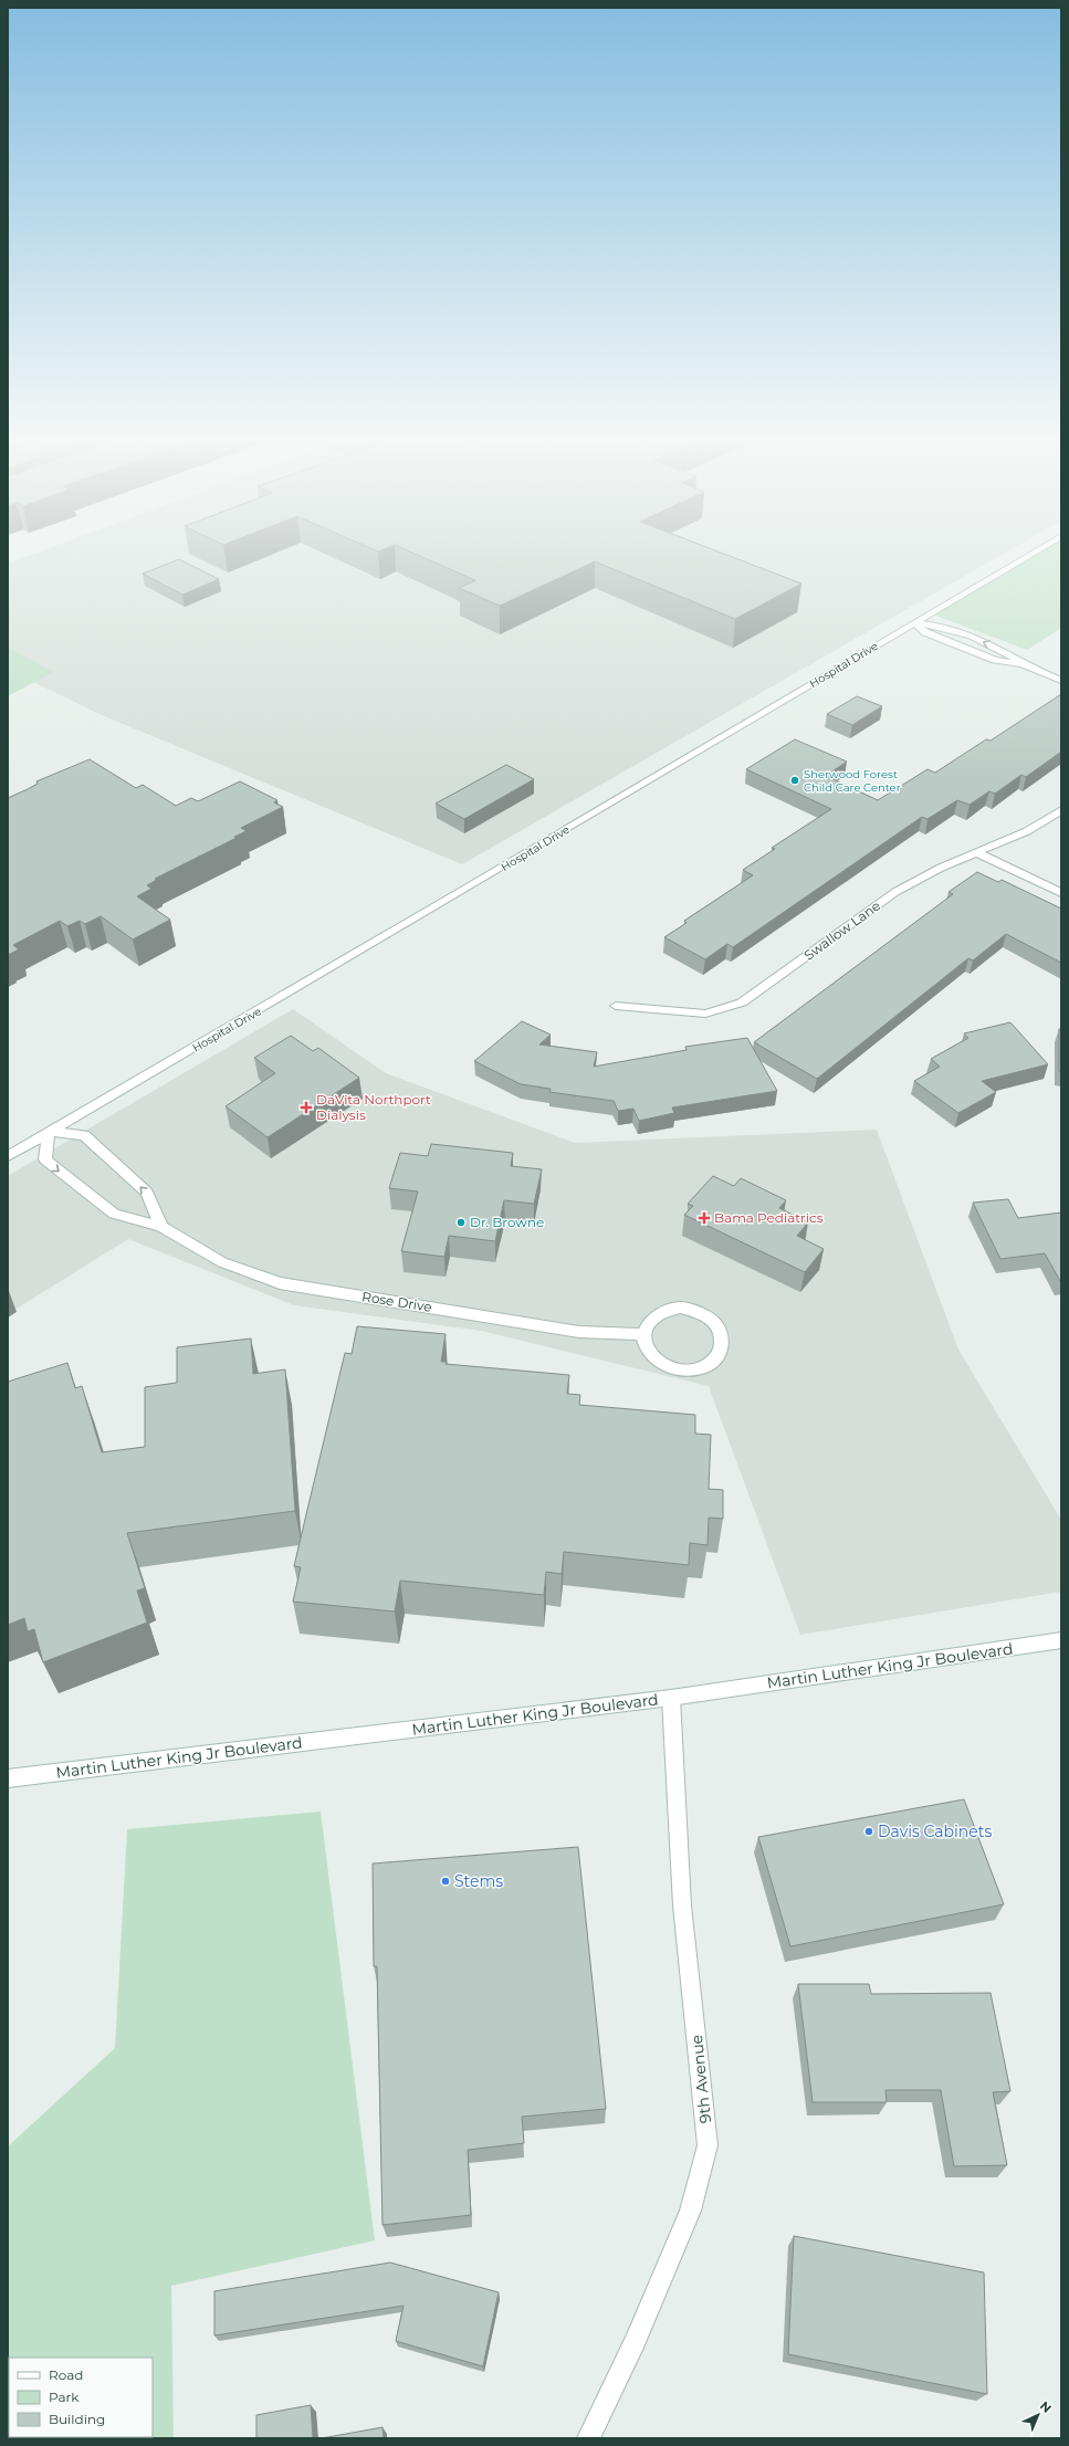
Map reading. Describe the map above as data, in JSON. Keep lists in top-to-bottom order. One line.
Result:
{"streets":{"street":["Hospital Drive","Swallow Lane","Rose Drive","Martin Luther King Jr Boulevard","9th Avenue"]},"crossings":[["Hospital Drive","Rose Drive"],["Martin Luther King Jr Boulevard","9th Avenue"]],"places":{"other":["Sherwood Forest Child Care Center","Dr. Browne","Davis Cabinets","Stems"],"health":["DaVita Northport Dialysis","Bama Pediatrics"]},"legend":["Road","Park","Building"],"north":"top right"}
